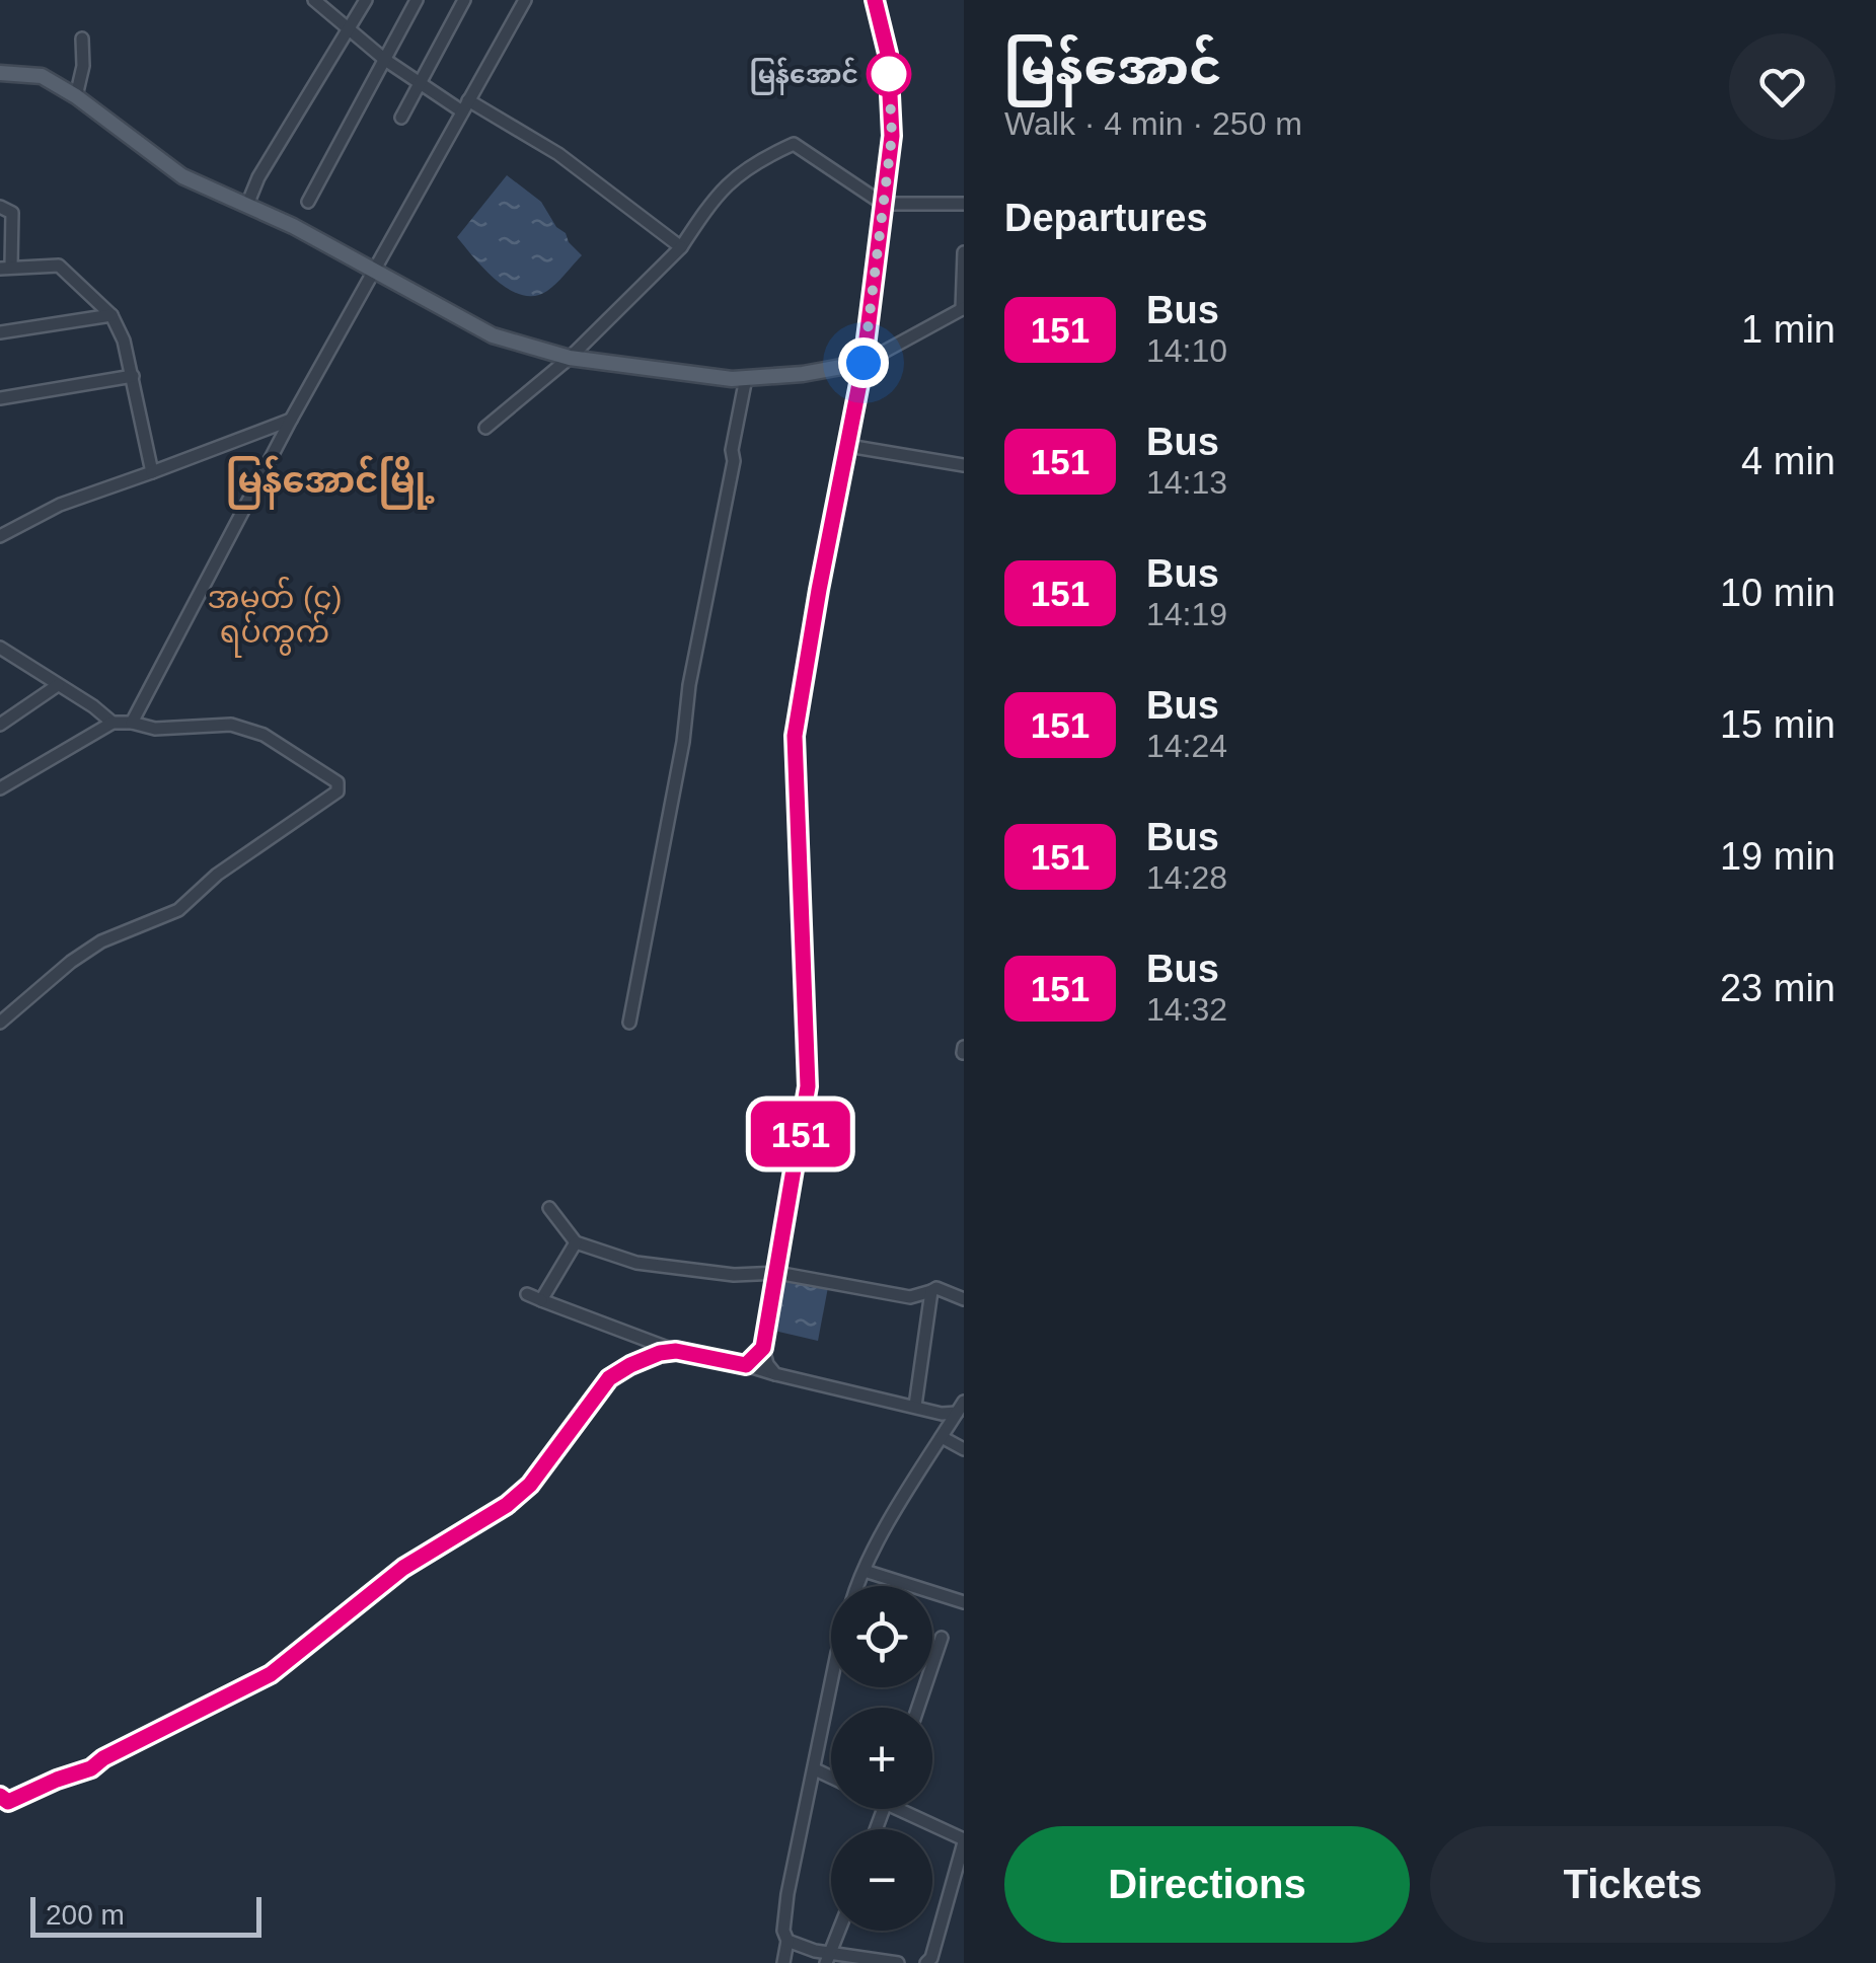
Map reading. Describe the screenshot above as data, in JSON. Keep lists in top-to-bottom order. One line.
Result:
{"districts":["မြန်အောင်မြို့","အမှတ် (၄) ရပ်ကွက်"],"places":["မြန်အောင်"],"lines":["bus line 151"],"scale_bar":"200 m","page":{"on_map":"151","heading":[["မြန်အောင်","Walk · 4 min · 250 m"],"Departures"],"list":[{"mark":"151","name":"Bus","note":"14:10","value":"1 min"},{"mark":"151","name":"Bus","note":"14:13","value":"4 min"},{"mark":"151","name":"Bus","note":"14:19","value":"10 min"},{"mark":"151","name":"Bus","note":"14:24","value":"15 min"},{"mark":"151","name":"Bus","note":"14:28","value":"19 min"},{"mark":"151","name":"Bus","note":"14:32","value":"23 min"}],"map_buttons":["+","−"],"buttons":["Directions","Tickets"],"scale":"200 m"}}
